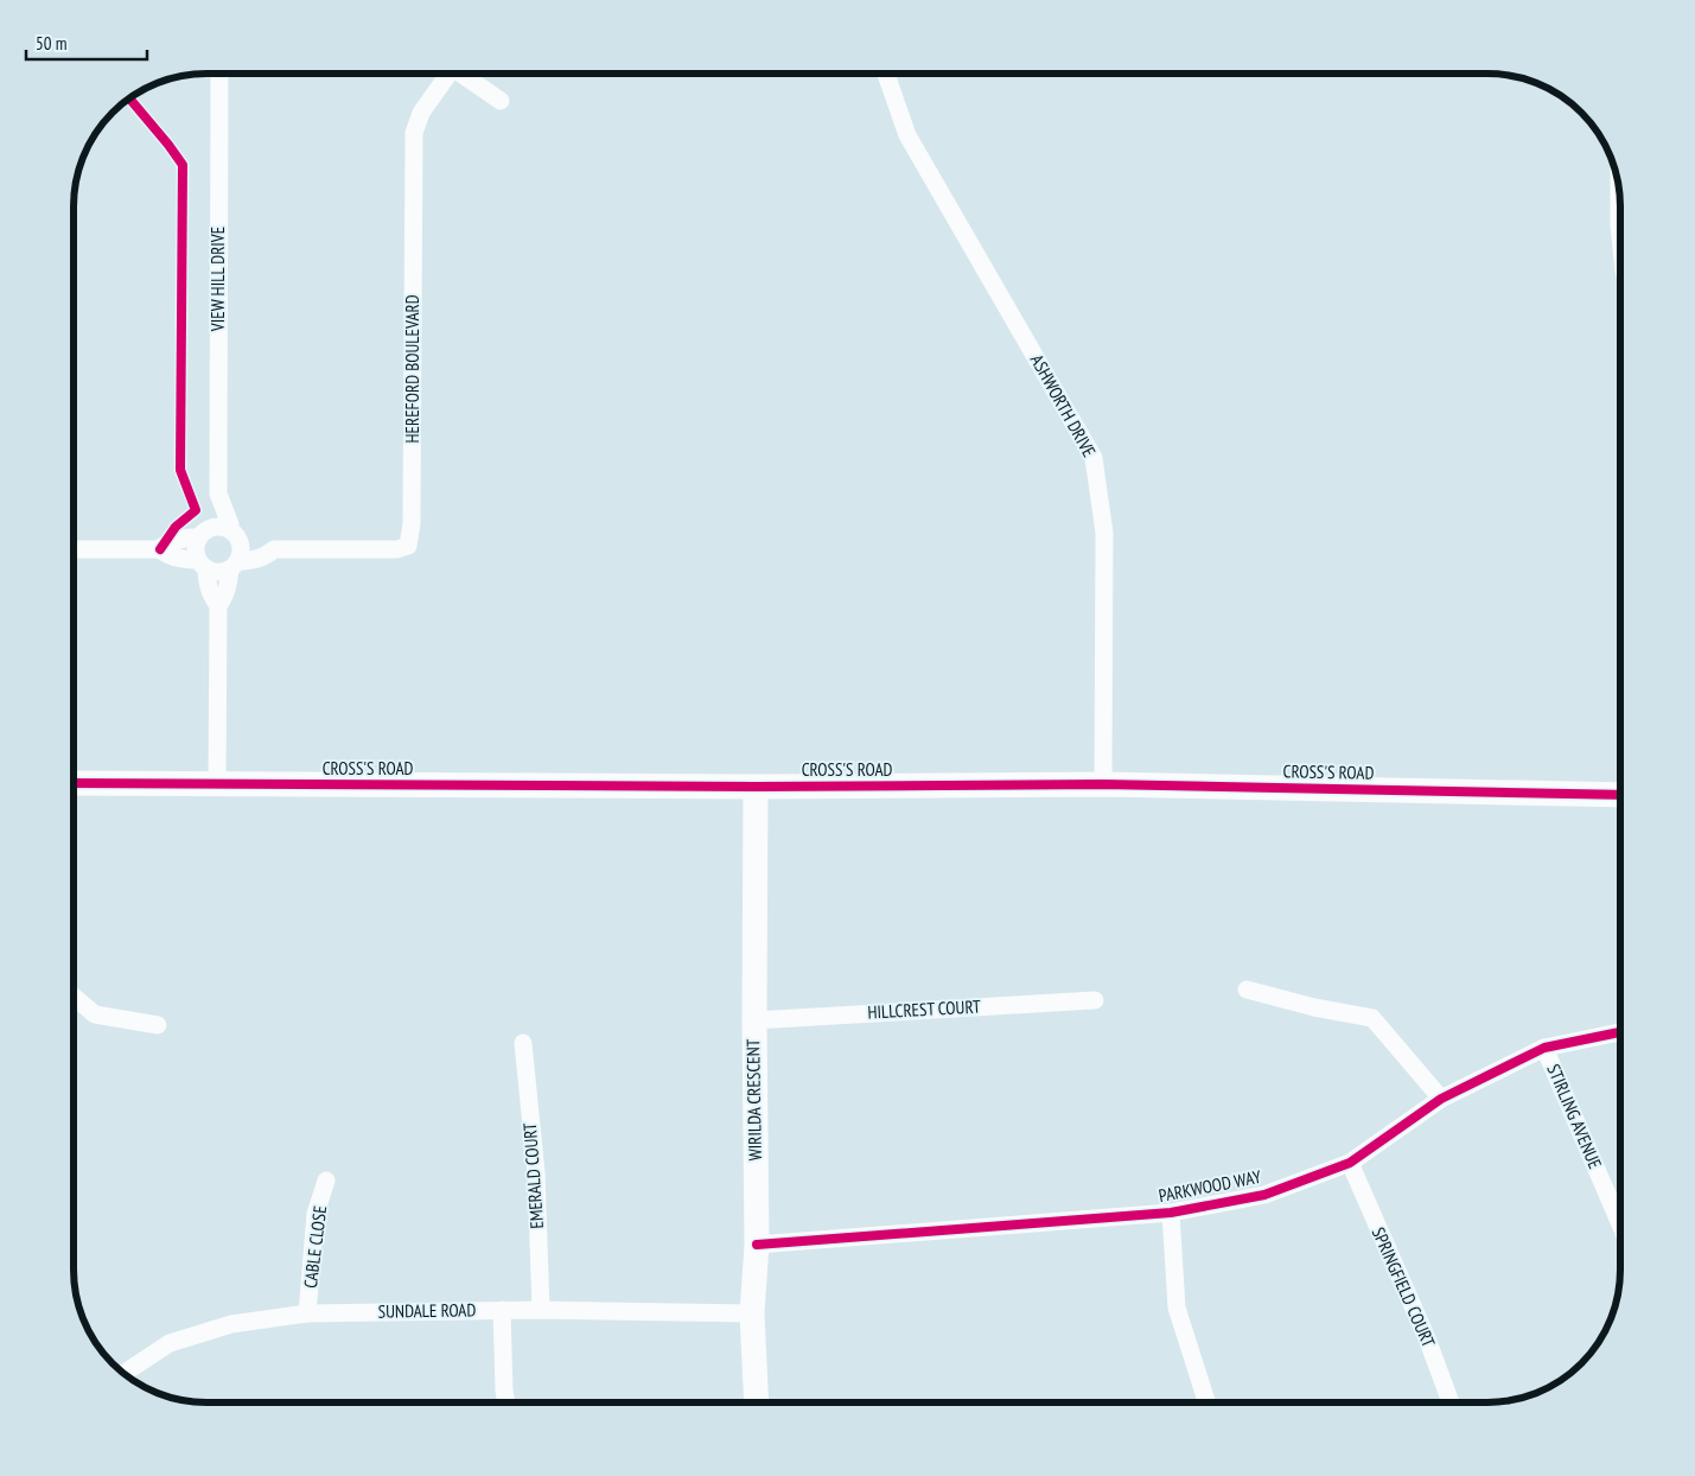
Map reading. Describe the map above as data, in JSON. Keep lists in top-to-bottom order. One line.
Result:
{"streets":{"street":["VIEW HILL DRIVE","HEREFORD BOULEVARD","ASHWORTH DRIVE","CROSS'S ROAD","HILLCREST COURT","WIRILDA CRESCENT","STIRLING AVENUE","EMERALD COURT","PARKWOOD WAY","CABLE CLOSE","SPRINGFIELD COURT","SUNDALE ROAD"]},"crossings":[["VIEW HILL DRIVE","HEREFORD BOULEVARD"],["ASHWORTH DRIVE","CROSS'S ROAD"],["CROSS'S ROAD","WIRILDA CRESCENT"],["HILLCREST COURT","WIRILDA CRESCENT"],["WIRILDA CRESCENT","PARKWOOD WAY"],["WIRILDA CRESCENT","SUNDALE ROAD"],["STIRLING AVENUE","PARKWOOD WAY"],["EMERALD COURT","SUNDALE ROAD"],["PARKWOOD WAY","SPRINGFIELD COURT"],["CABLE CLOSE","SUNDALE ROAD"]],"scale_bar":"50 m"}
